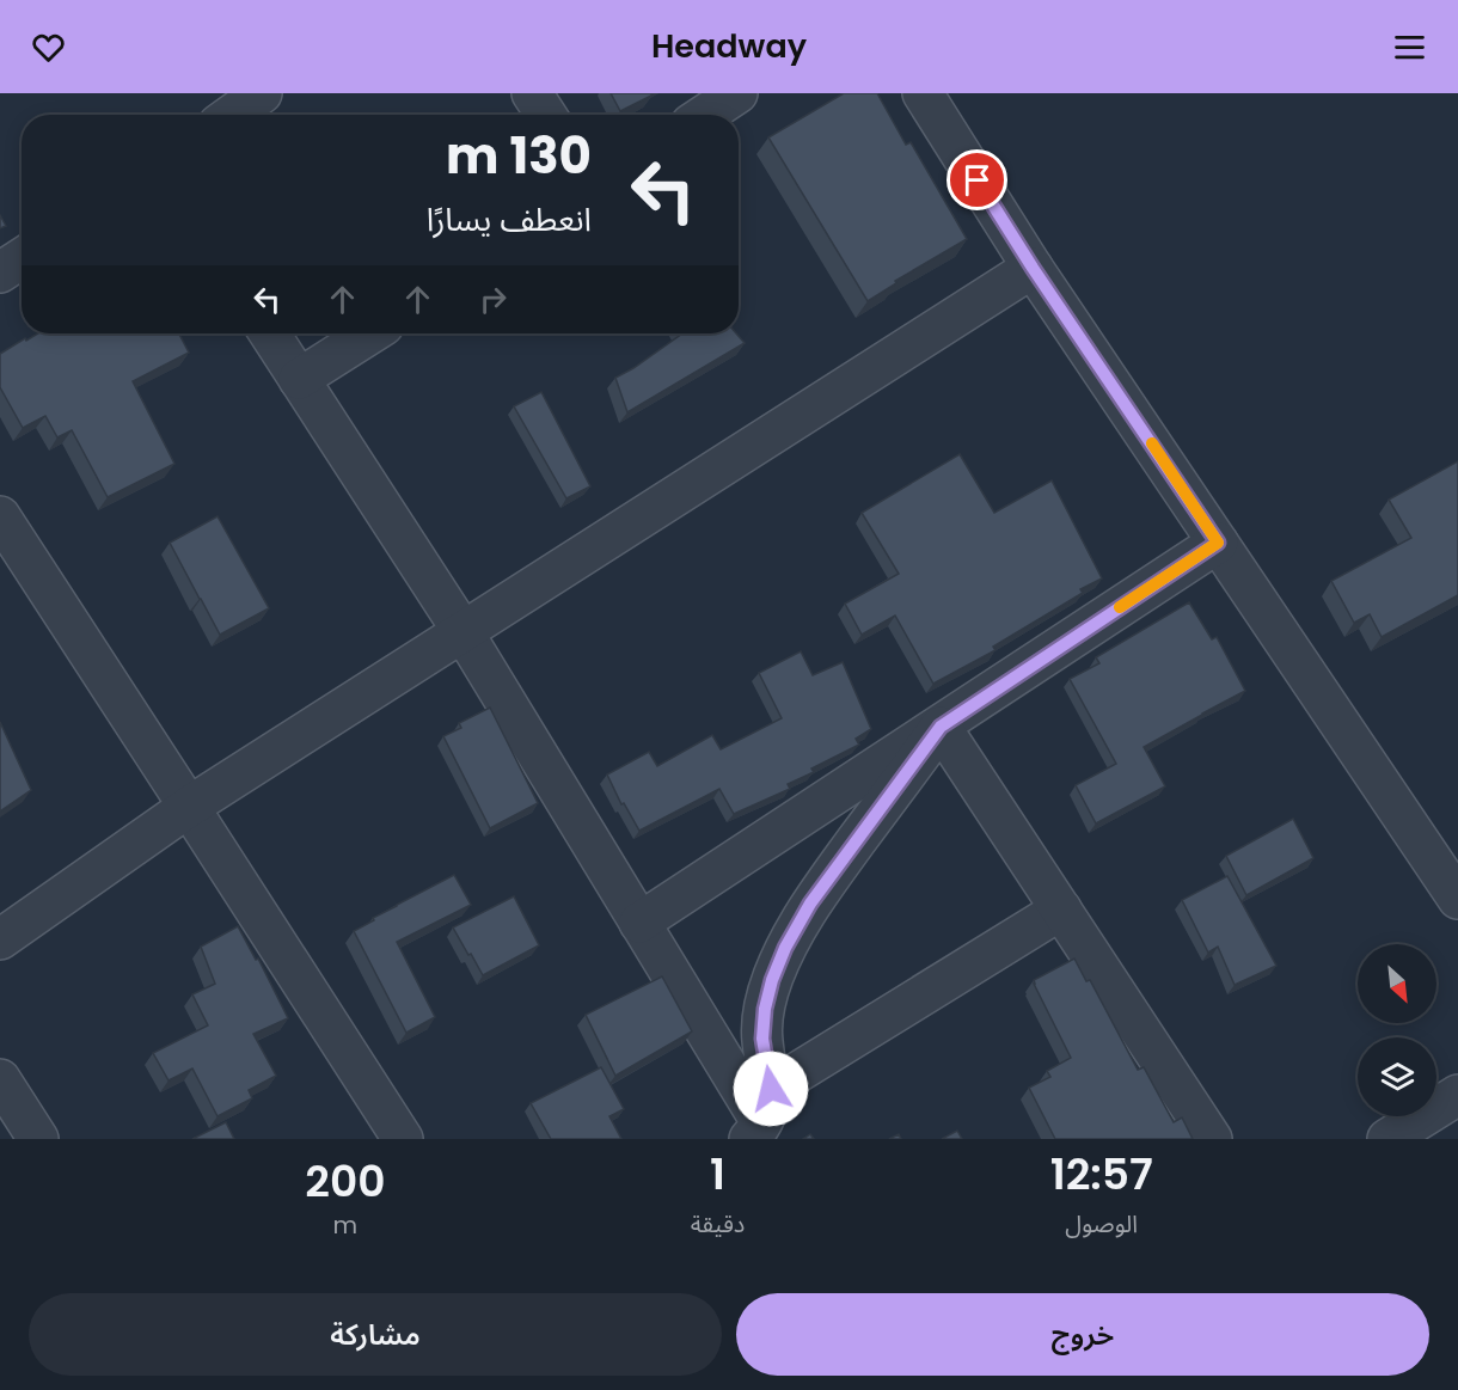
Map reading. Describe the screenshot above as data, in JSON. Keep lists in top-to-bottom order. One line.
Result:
{"north":"bottom right","page":{"header":"Headway","turn":["130 m","انعطف يسارًا"],"eta":["12:57","الوصول","1","دقيقة","200","m"],"buttons":["خروج","مشاركة"]}}
